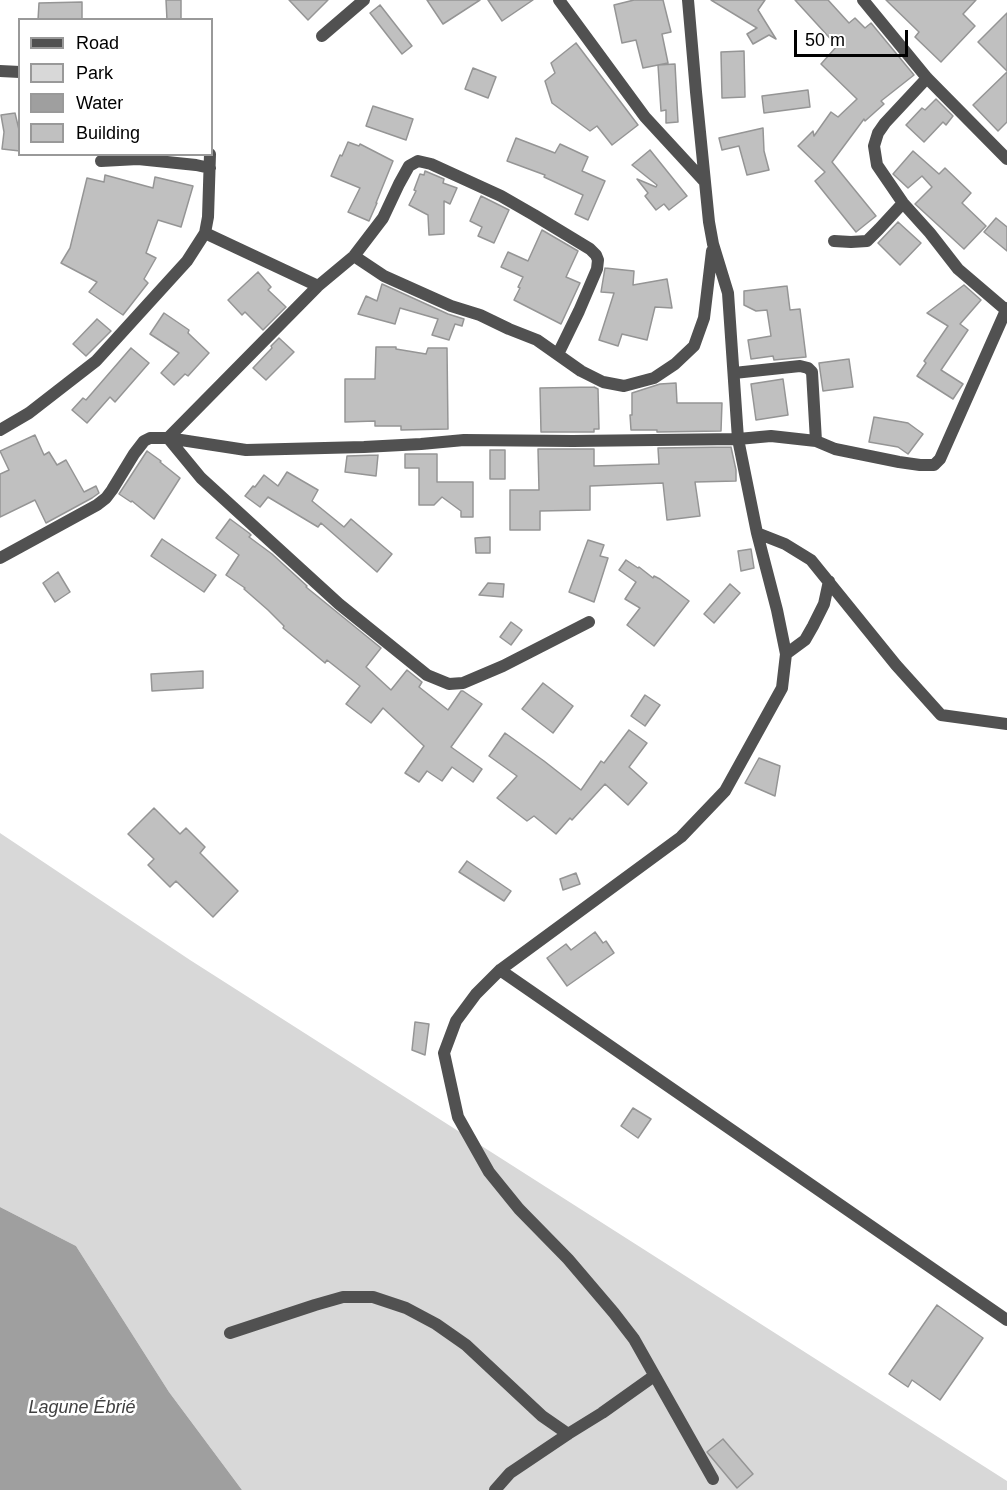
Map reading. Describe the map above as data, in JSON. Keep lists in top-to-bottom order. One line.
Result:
{"water":["Lagune Ébrié"],"legend":["Road","Park","Water","Building"],"scale_bar":"50 m"}
